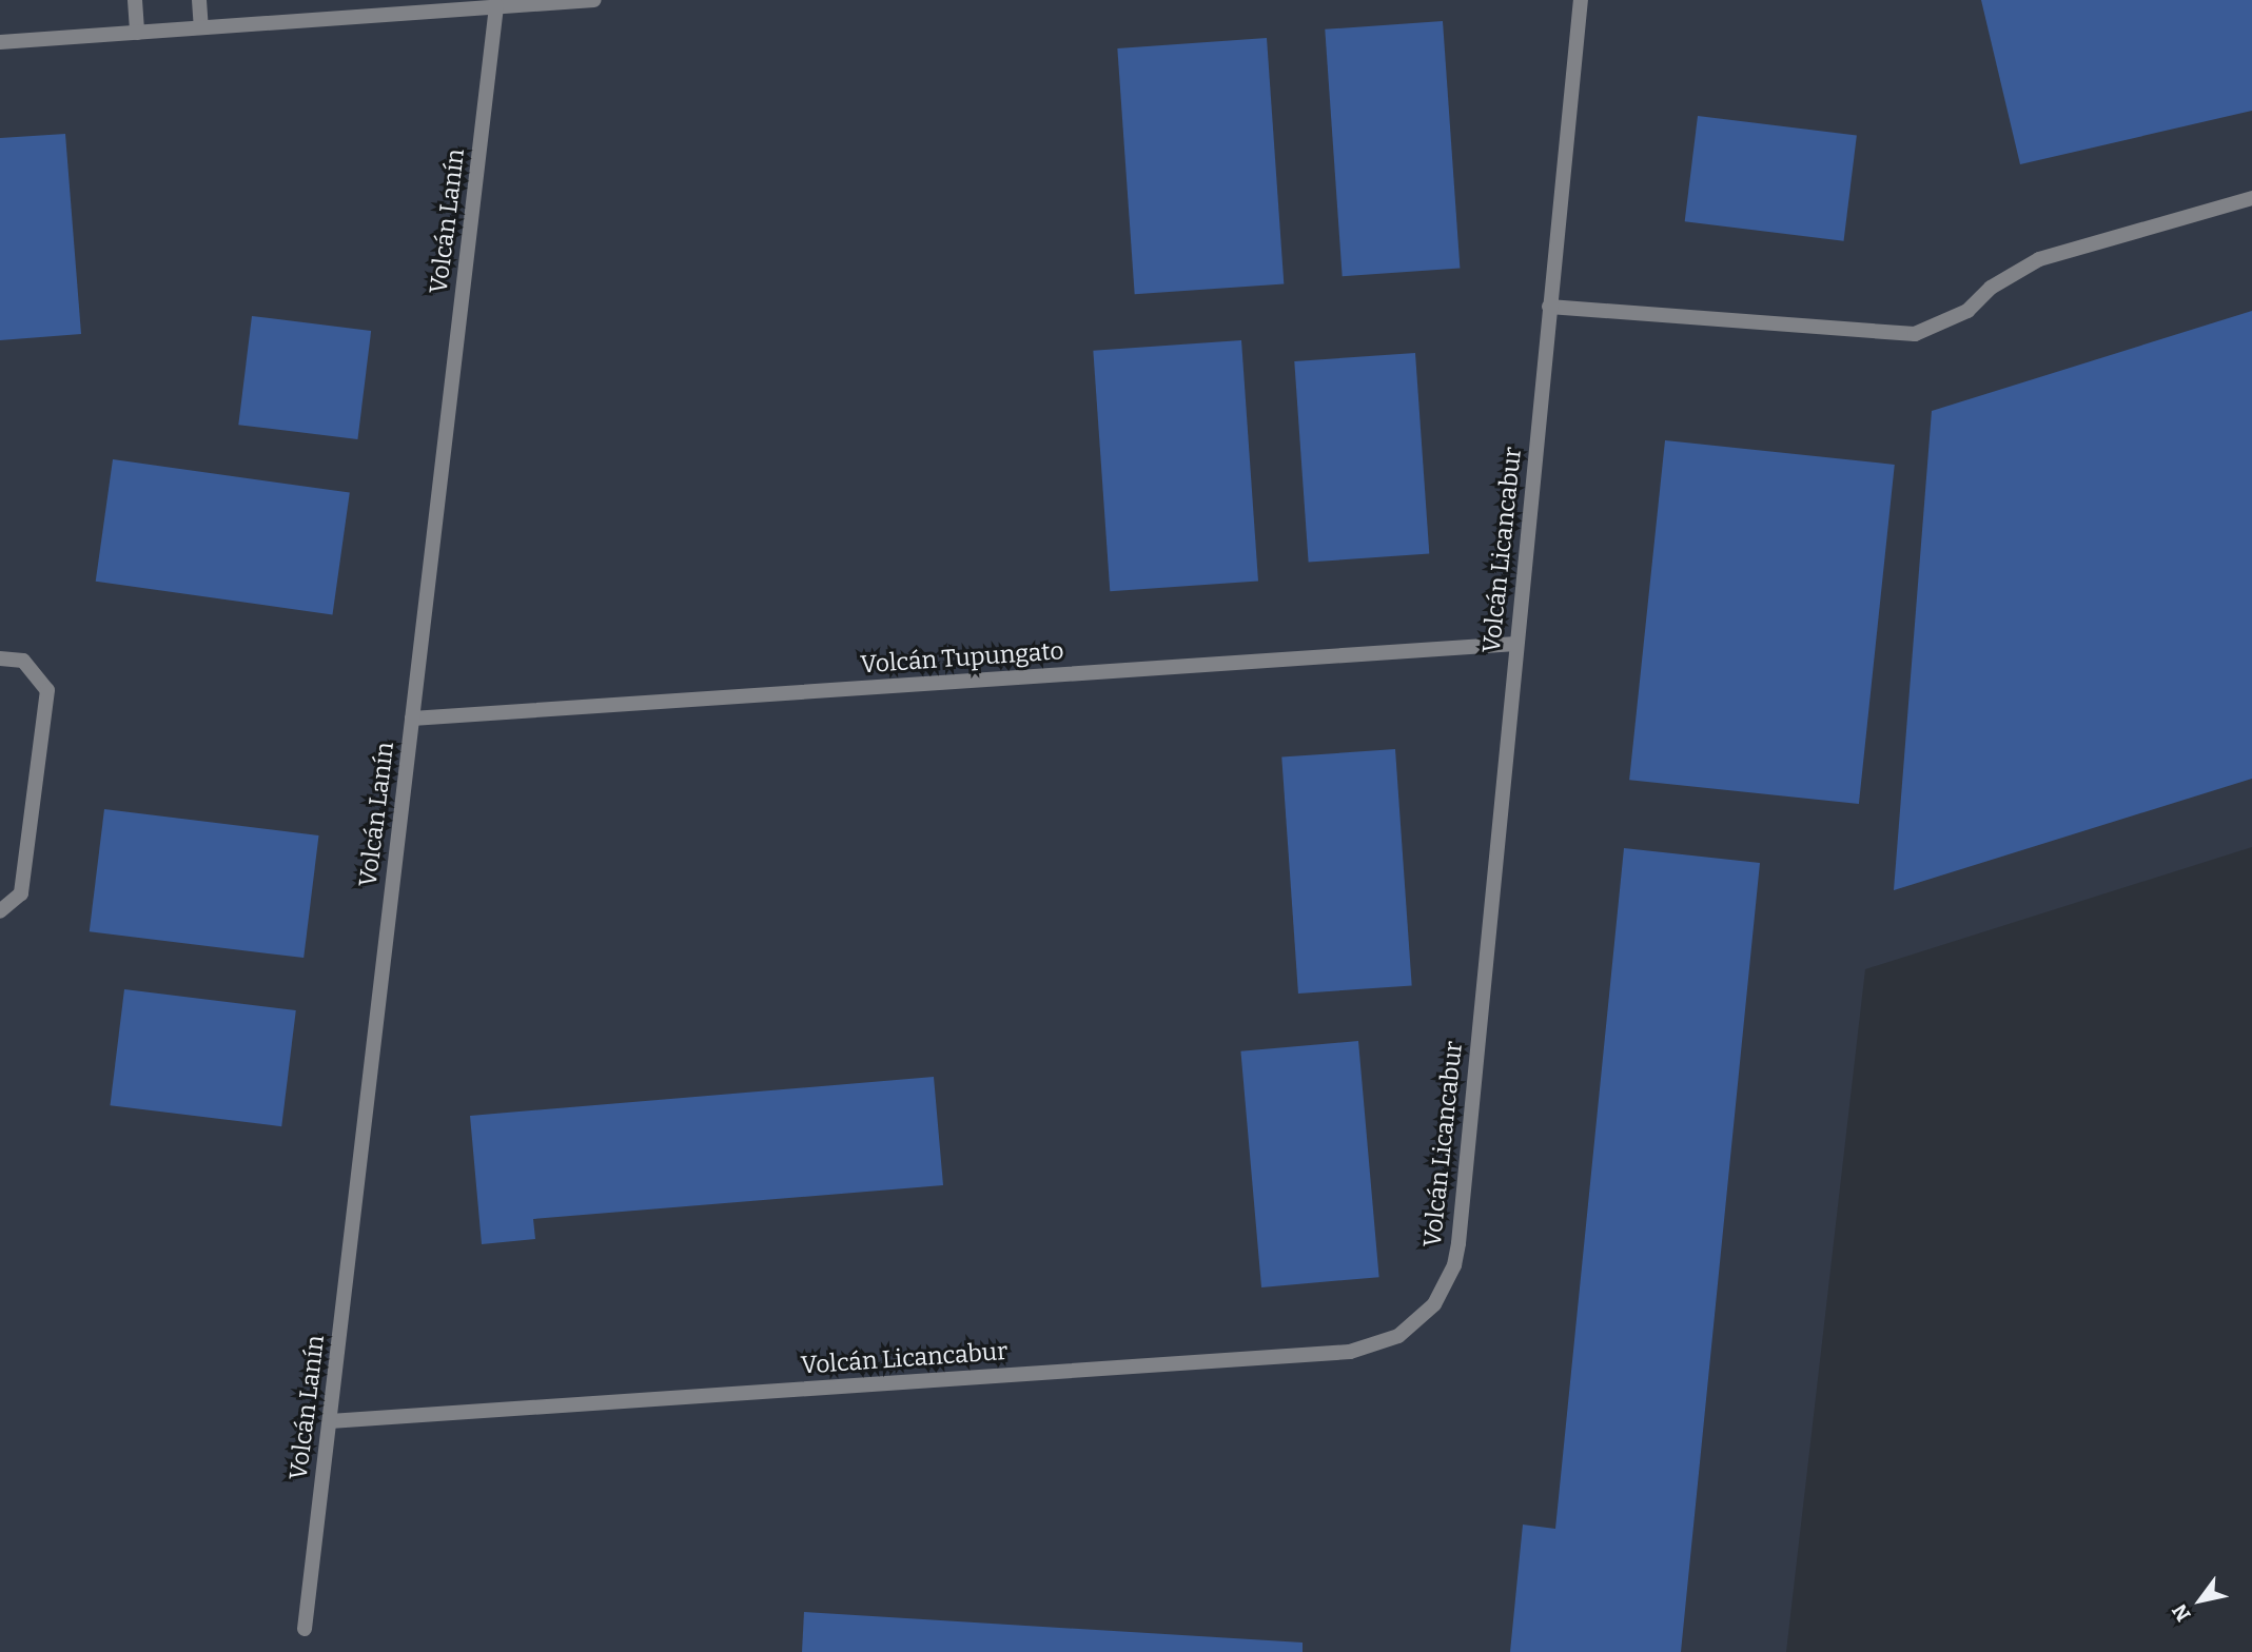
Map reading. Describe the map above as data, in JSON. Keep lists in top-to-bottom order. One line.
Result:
{"streets":{"street":["Volcán Lanín","Volcán Licancabur","Volcán Tupungato"]},"crossings":[["Volcán Lanín","Volcán Licancabur"],["Volcán Lanín","Volcán Tupungato"],["Volcán Licancabur","Volcán Tupungato"]],"north":"bottom left"}
